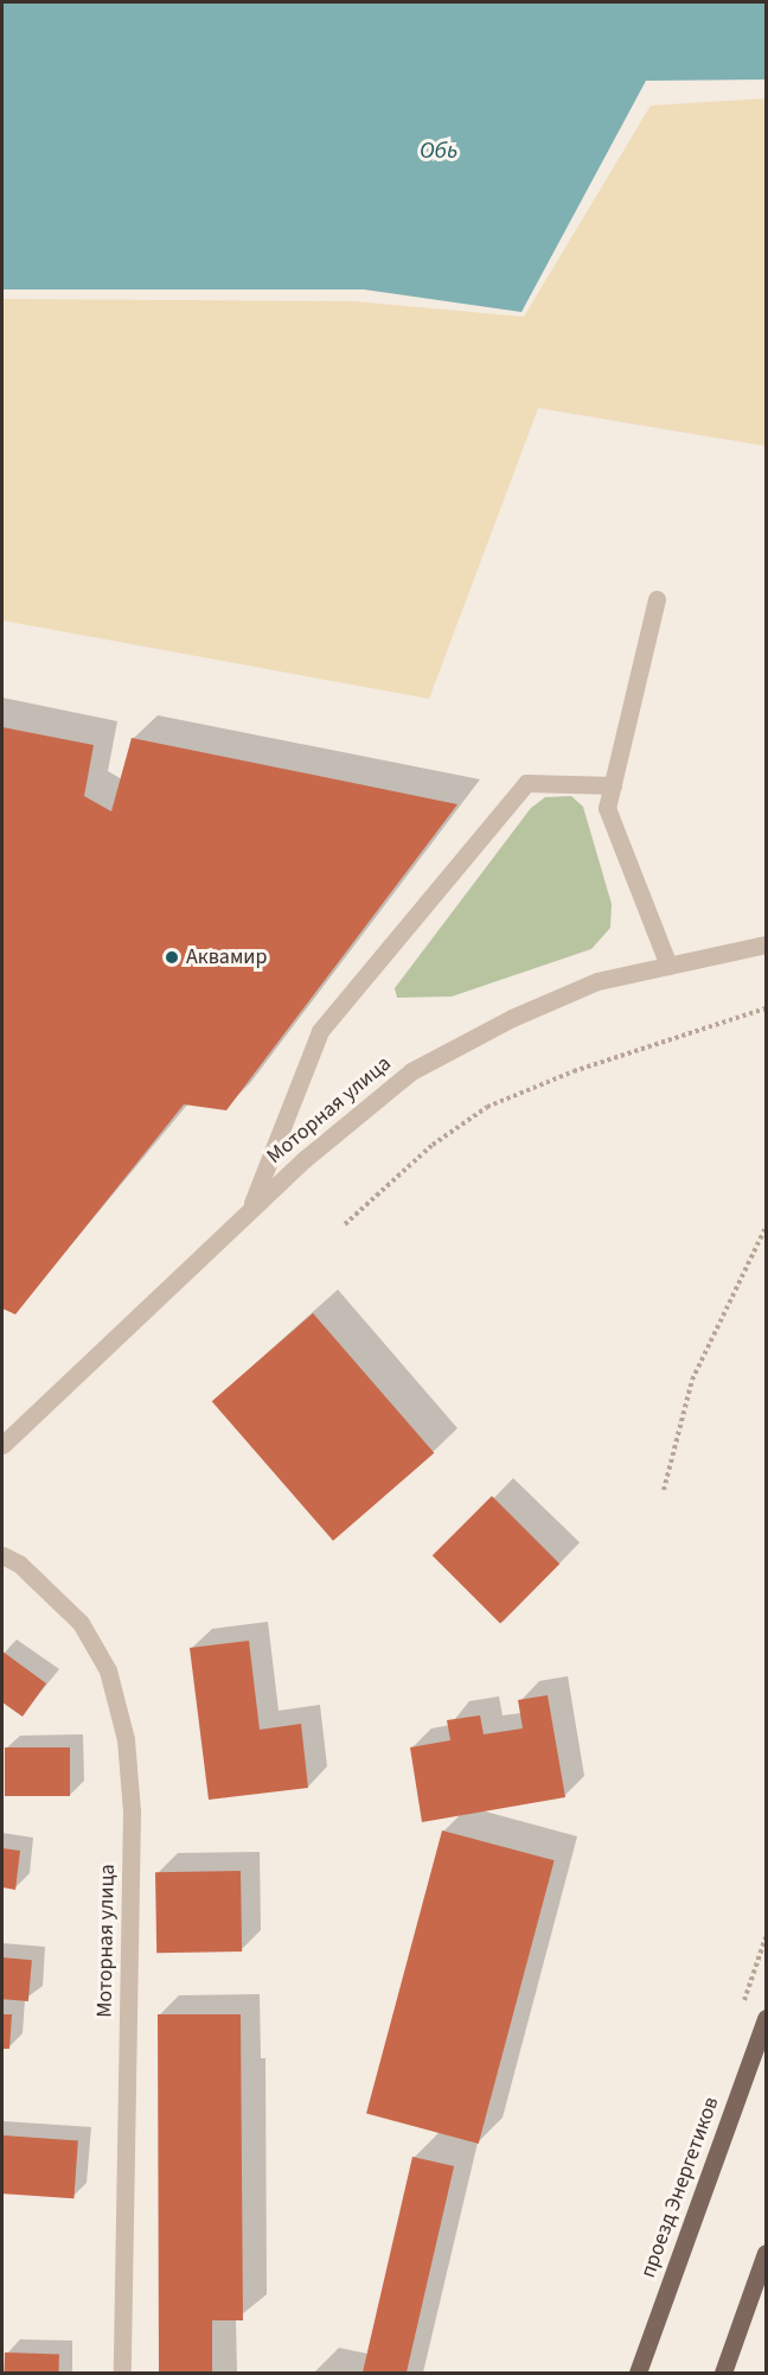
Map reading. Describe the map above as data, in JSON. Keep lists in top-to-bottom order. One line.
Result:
{"streets":{"main road":["проезд Энергетиков"],"street":["Моторная улица"]},"water":["Обь"],"places":["Аквамир"]}
